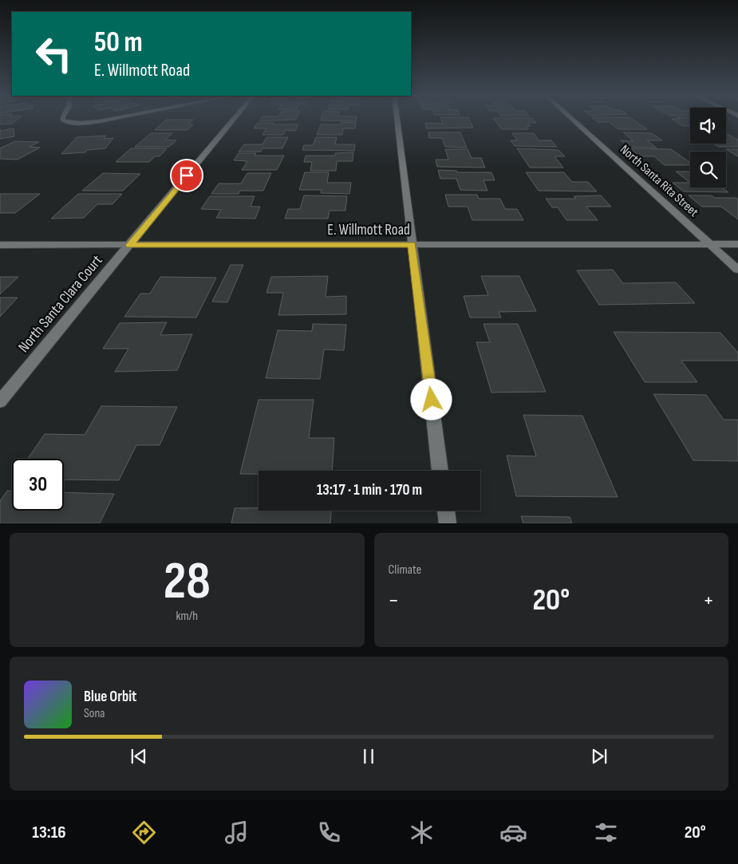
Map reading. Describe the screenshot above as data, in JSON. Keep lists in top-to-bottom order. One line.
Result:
{"streets":{"street":["North Santa Rita Street","E. Willmott Road","North Santa Clara Court"]},"crossings":[["North Santa Rita Street","E. Willmott Road"],["E. Willmott Road","North Santa Clara Court"]],"page":{"turn":["50 m","E. Willmott Road"],"limit":"30","trip":"13:17 · 1 min · 170 m","tile":[["28","km/h"],"Climate"],"heat":["−","20°","+"],"song":["Blue Orbit","Sona"],"tabs":["13:16","20°"]}}
